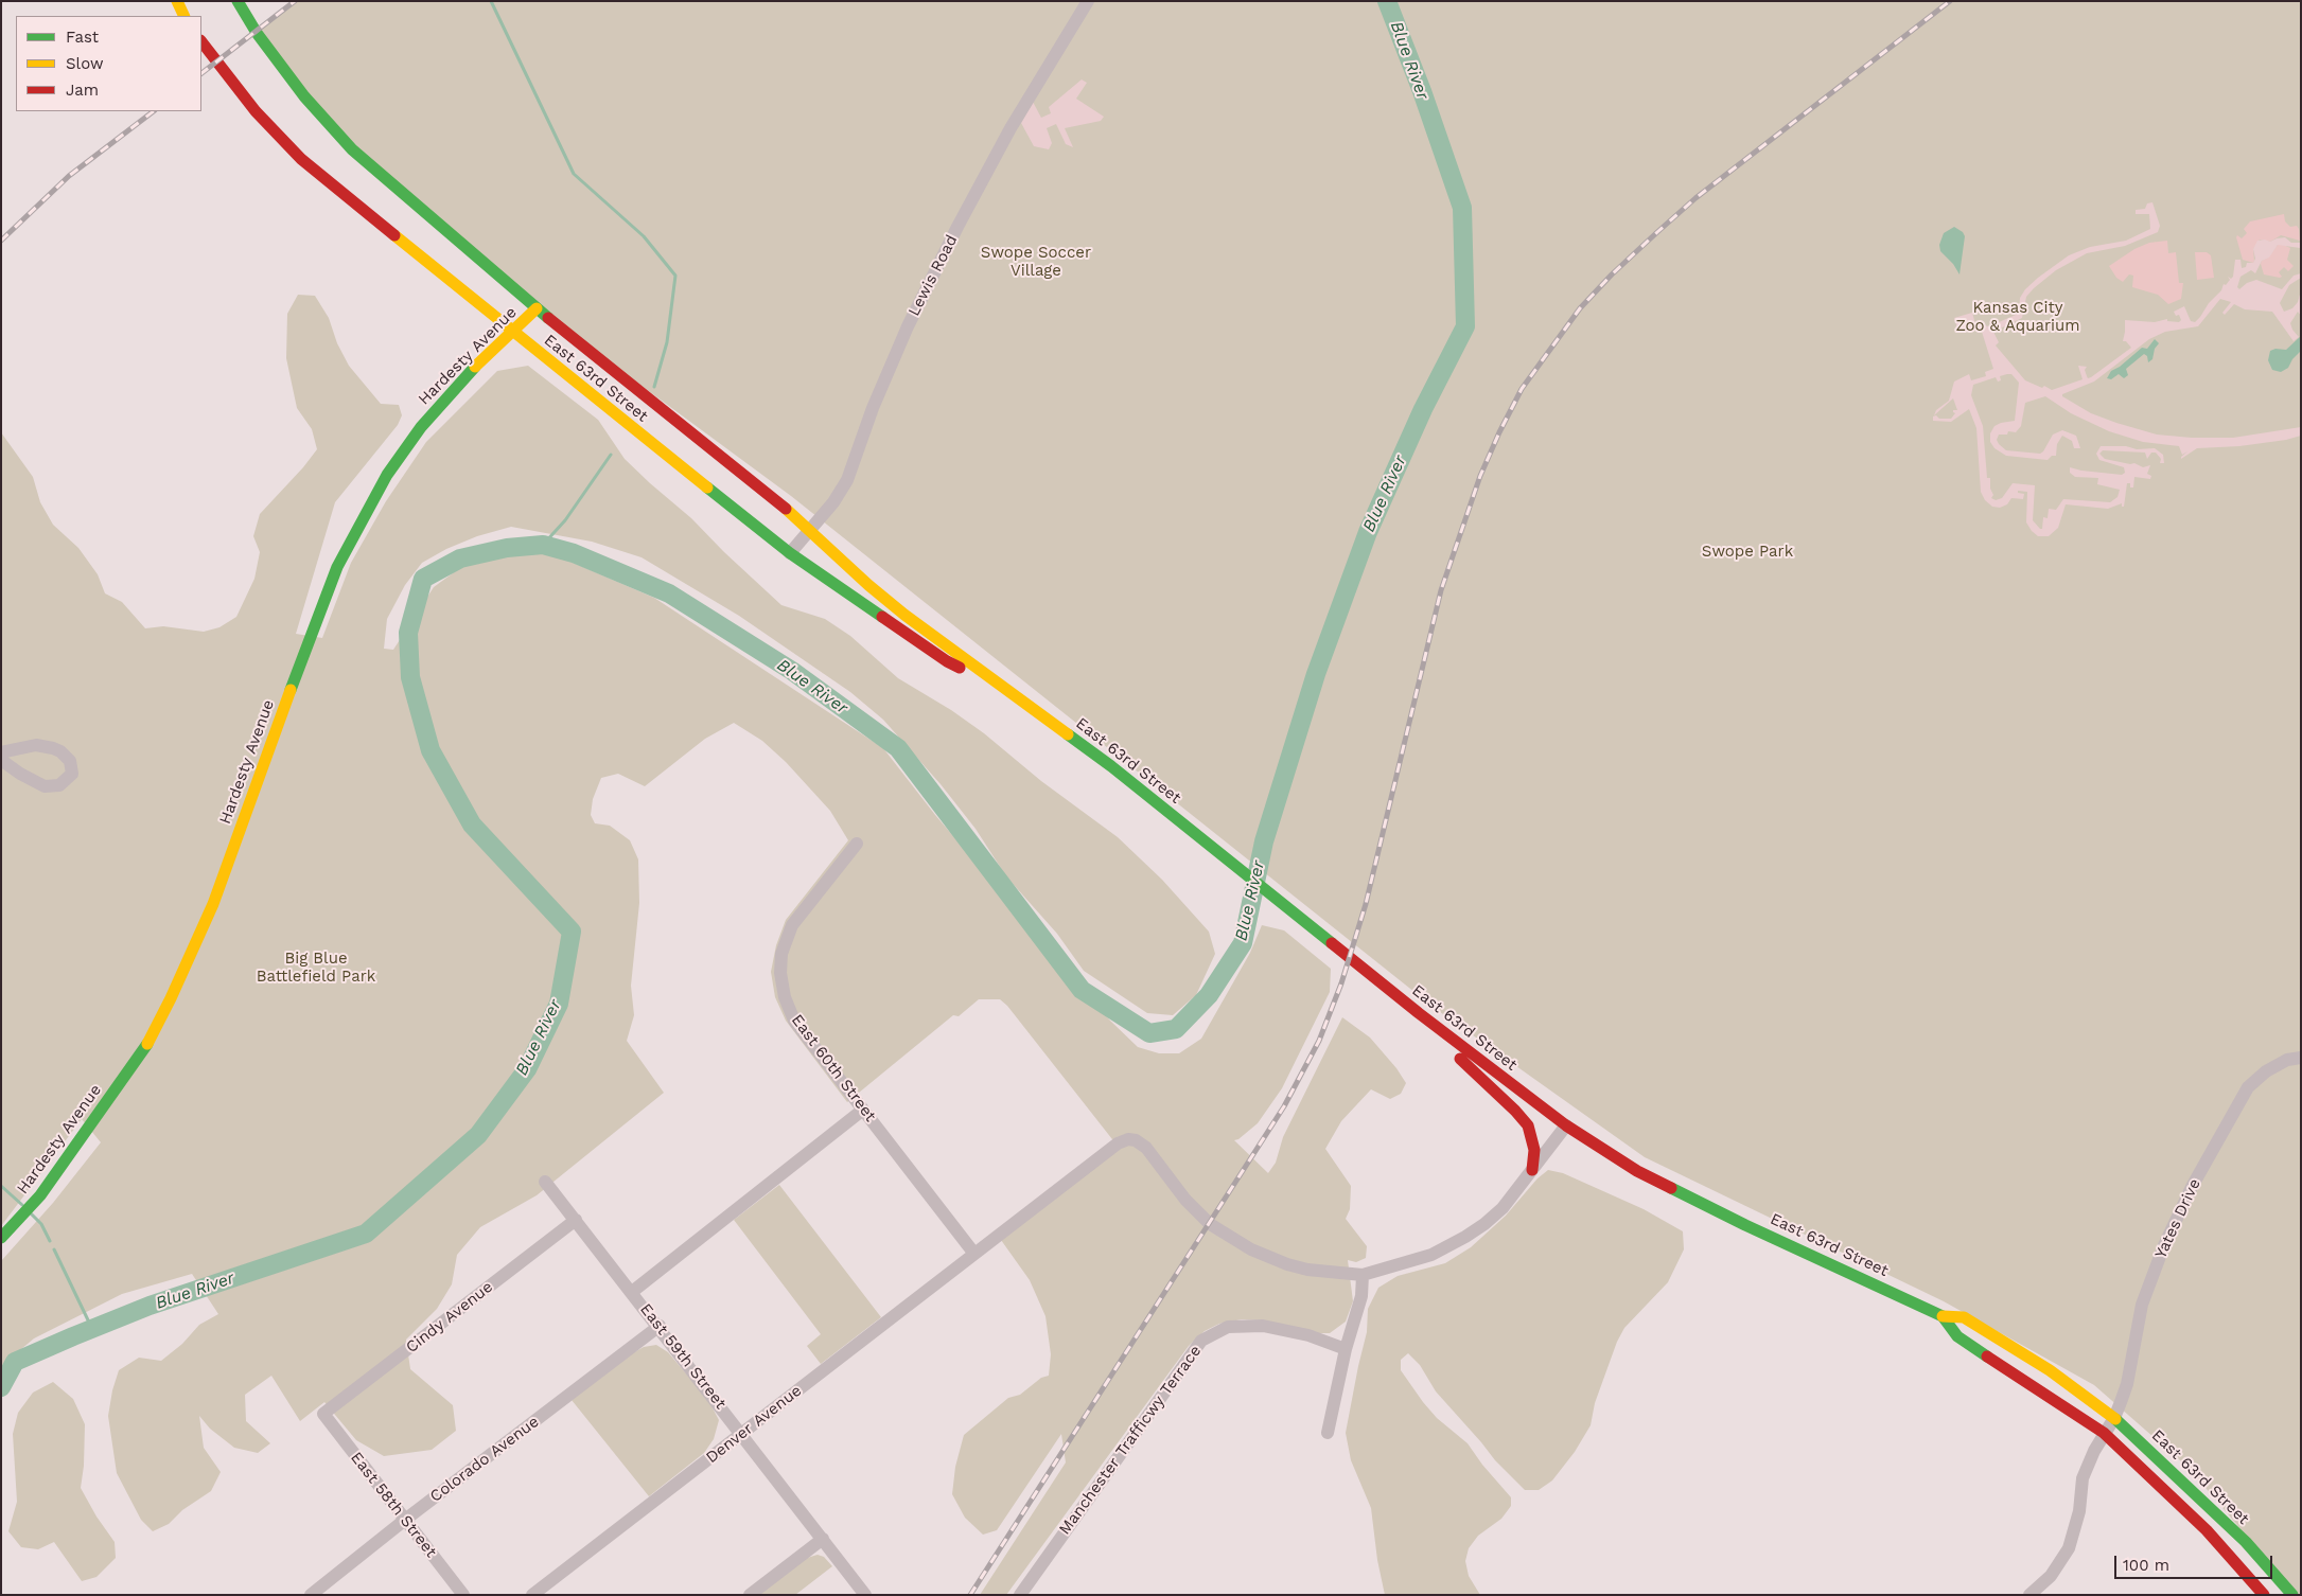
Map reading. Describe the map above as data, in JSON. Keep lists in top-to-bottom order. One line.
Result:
{"streets":{"main road":["Hardesty Avenue","East 63rd Street"],"street":["Lewis Road","East 60th Street","Yates Drive","Cindy Avenue","East 59th Street","Denver Avenue","Manchester Trafficwy Terrace","Colorado Avenue","East 58th Street"]},"crossings":[["Lewis Road","East 63rd Street"],["Hardesty Avenue","East 63rd Street"],["East 63rd Street","Yates Drive"],["East 60th Street","Denver Avenue"],["Cindy Avenue","East 59th Street"],["Cindy Avenue","East 58th Street"],["East 59th Street","Denver Avenue"],["East 59th Street","Colorado Avenue"],["Colorado Avenue","East 58th Street"]],"water":["Blue River"],"parks":["Swope Soccer Village","Kansas City Zoo & Aquarium","Swope Park","Big Blue Battlefield Park"],"legend":["Fast","Slow","Jam"],"scale_bar":"100 m"}
